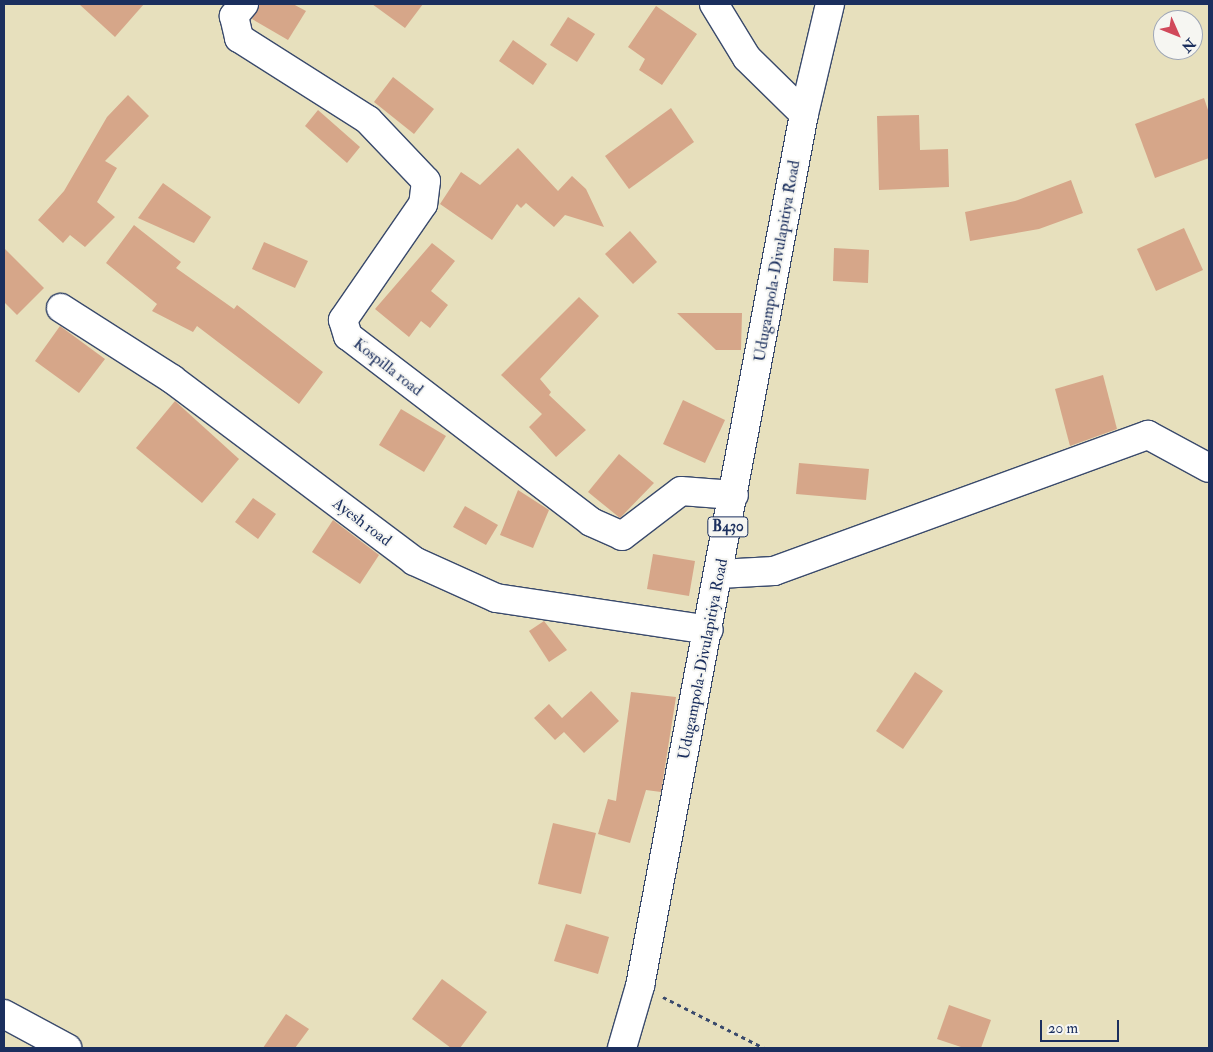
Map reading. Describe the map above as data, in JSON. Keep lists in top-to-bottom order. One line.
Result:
{"streets":{"street":["Udugampola-Divulapitiya Road","Kospilla road","Ayesh road","B430"]},"crossings":[["Udugampola-Divulapitiya Road","Kospilla road"],["Udugampola-Divulapitiya Road","Ayesh road"]],"scale_bar":"20 m","north":"bottom right"}
